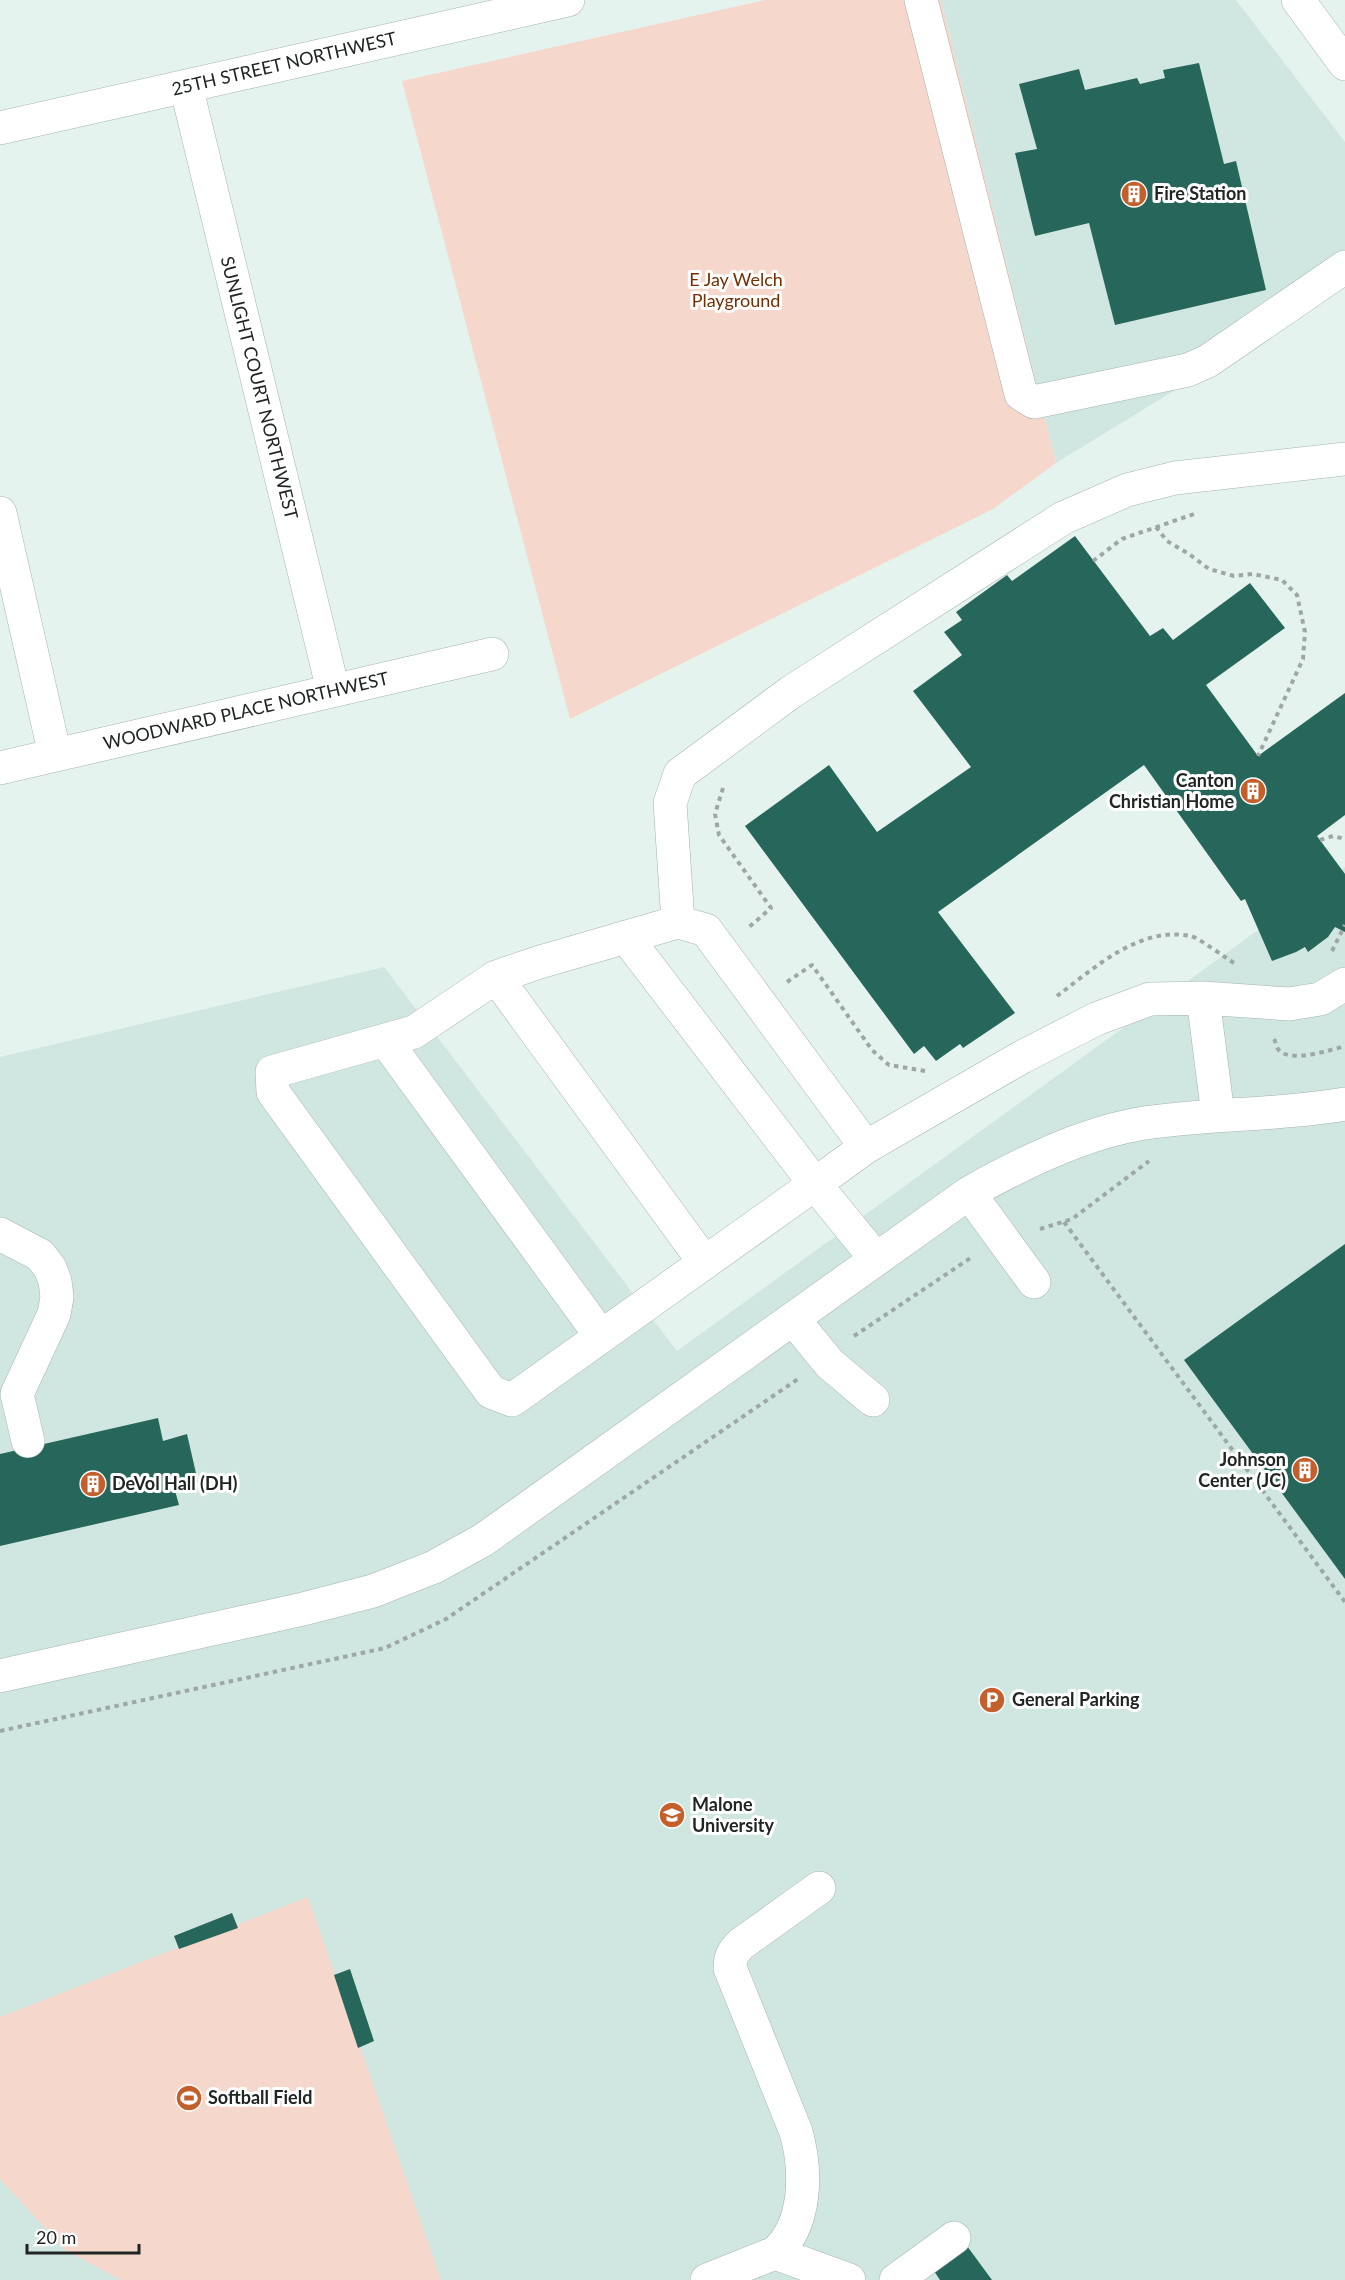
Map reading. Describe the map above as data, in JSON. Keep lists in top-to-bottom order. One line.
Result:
{"streets":{"street":["25TH STREET NORTHWEST","SUNLIGHT COURT NORTHWEST","WOODWARD PLACE NORTHWEST"]},"crossings":[["25TH STREET NORTHWEST","SUNLIGHT COURT NORTHWEST"],["SUNLIGHT COURT NORTHWEST","WOODWARD PLACE NORTHWEST"]],"parks":["E Jay Welch Playground"],"places":{"building":["Fire Station","Canton Christian Home","Johnson Center (JC)","DeVol Hall (DH)"],"parking":["General Parking"],"school or university":["Malone University"],"sports":["Softball Field"]},"scale_bar":"20 m"}
